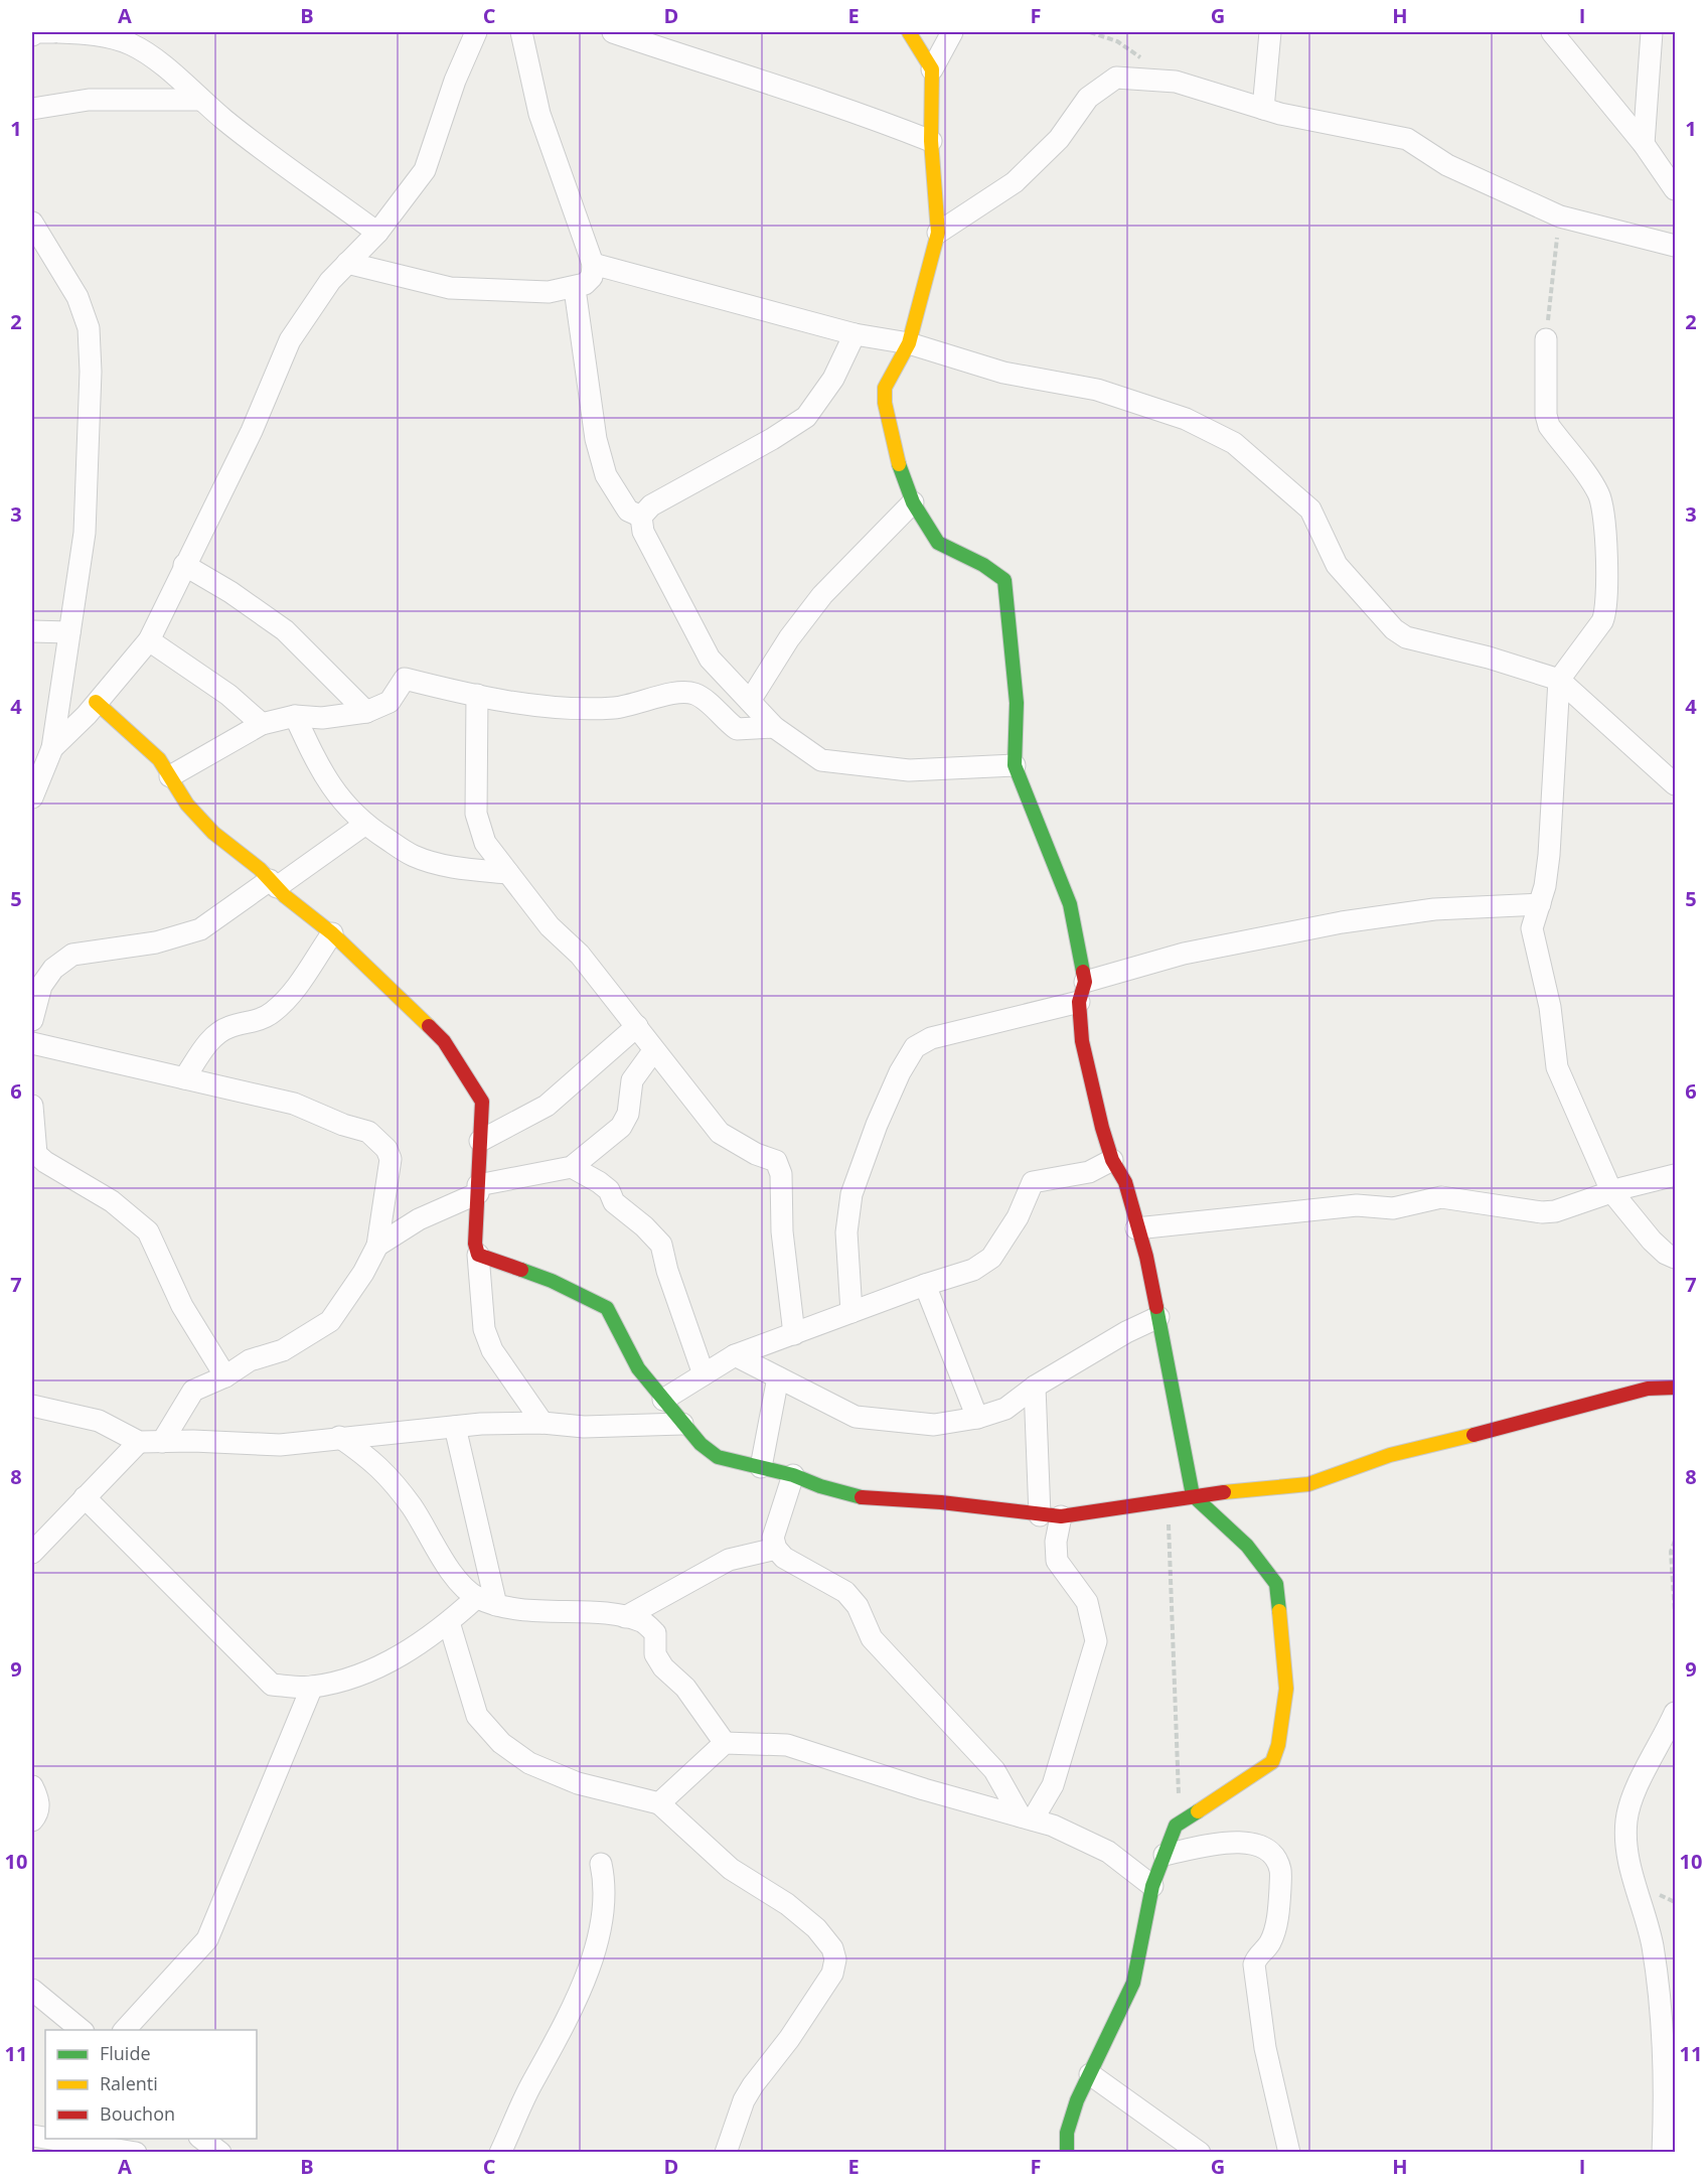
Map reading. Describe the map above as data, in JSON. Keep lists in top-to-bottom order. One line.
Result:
{"legend":["Fluide","Ralenti","Bouchon"],"grid":{"columns":["A","B","C","D","E","F","G","H","I"],"rows":["1","2","3","4","5","6","7","8","9","10","11"]}}
